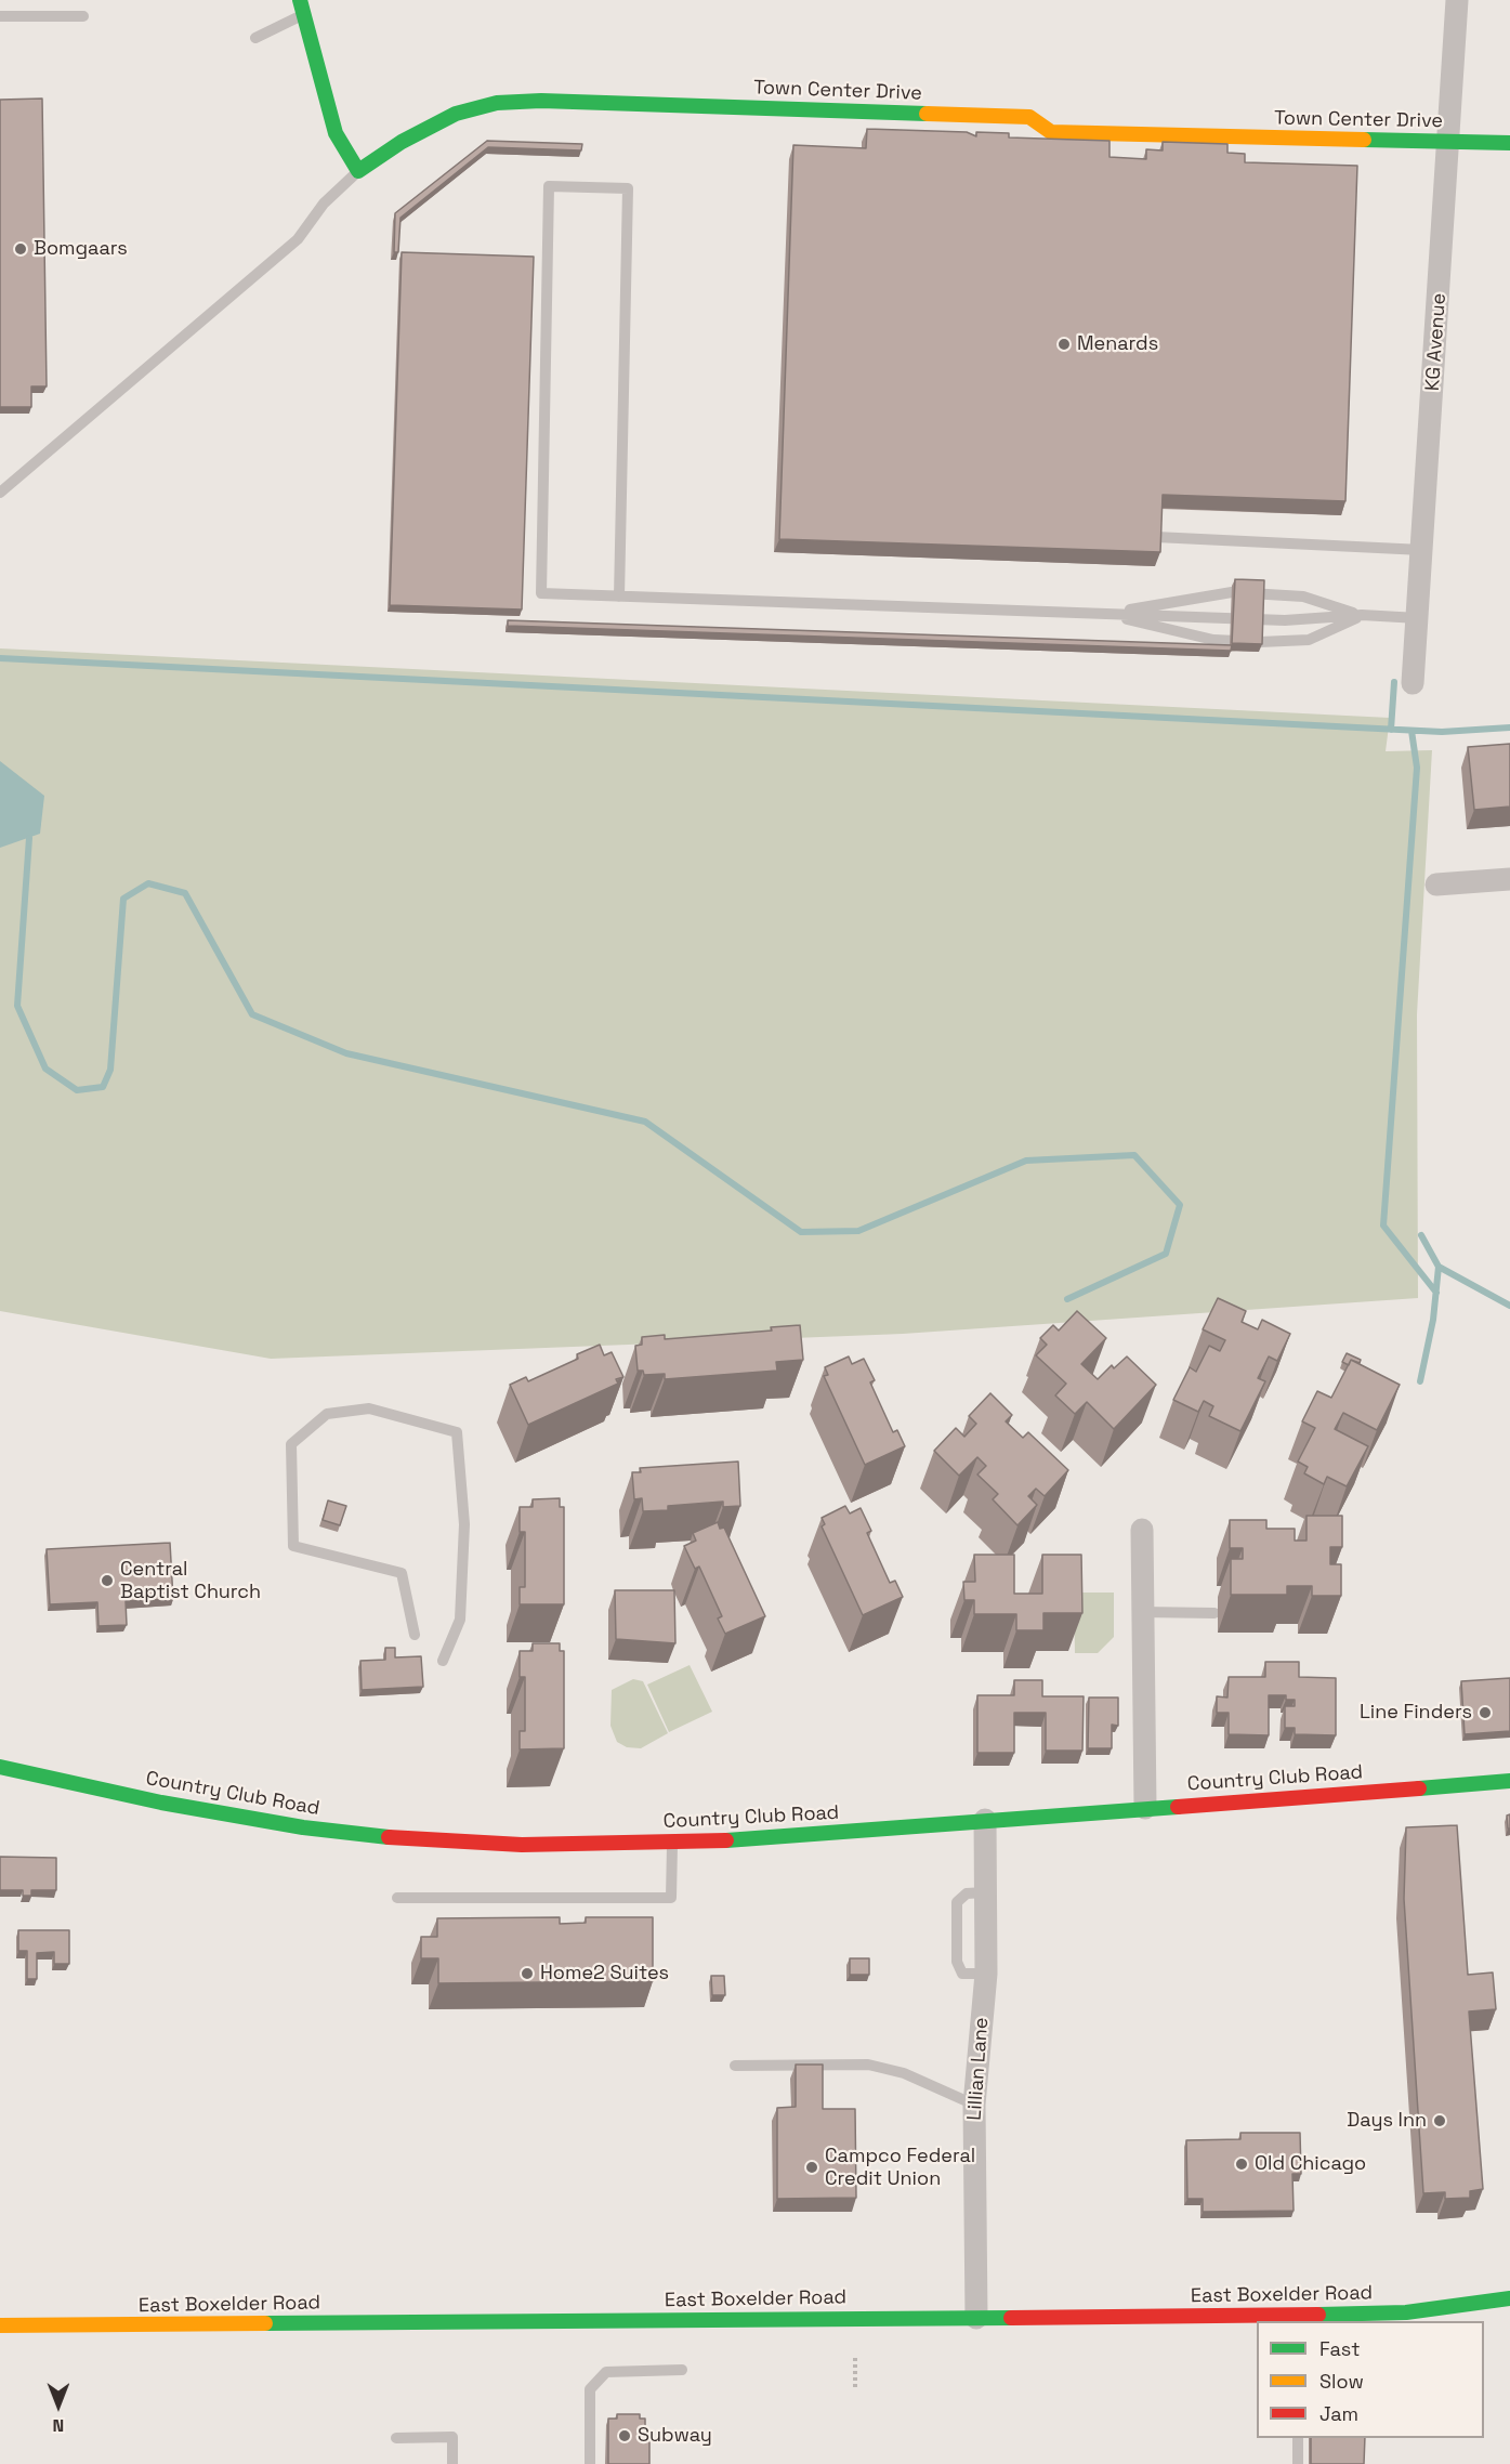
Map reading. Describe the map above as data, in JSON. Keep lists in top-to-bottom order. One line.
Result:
{"streets":{"street":["Town Center Drive","KG Avenue","Country Club Road","Lillian Lane","East Boxelder Road"]},"crossings":[["Town Center Drive","KG Avenue"],["Country Club Road","Lillian Lane"],["Lillian Lane","East Boxelder Road"]],"places":["Bomgaars","Menards","Central Baptist Church","Line Finders","Home2 Suites","Days Inn","Old Chicago","Campco Federal Credit Union","Subway"],"legend":["Fast","Slow","Jam"],"north":"bottom"}
